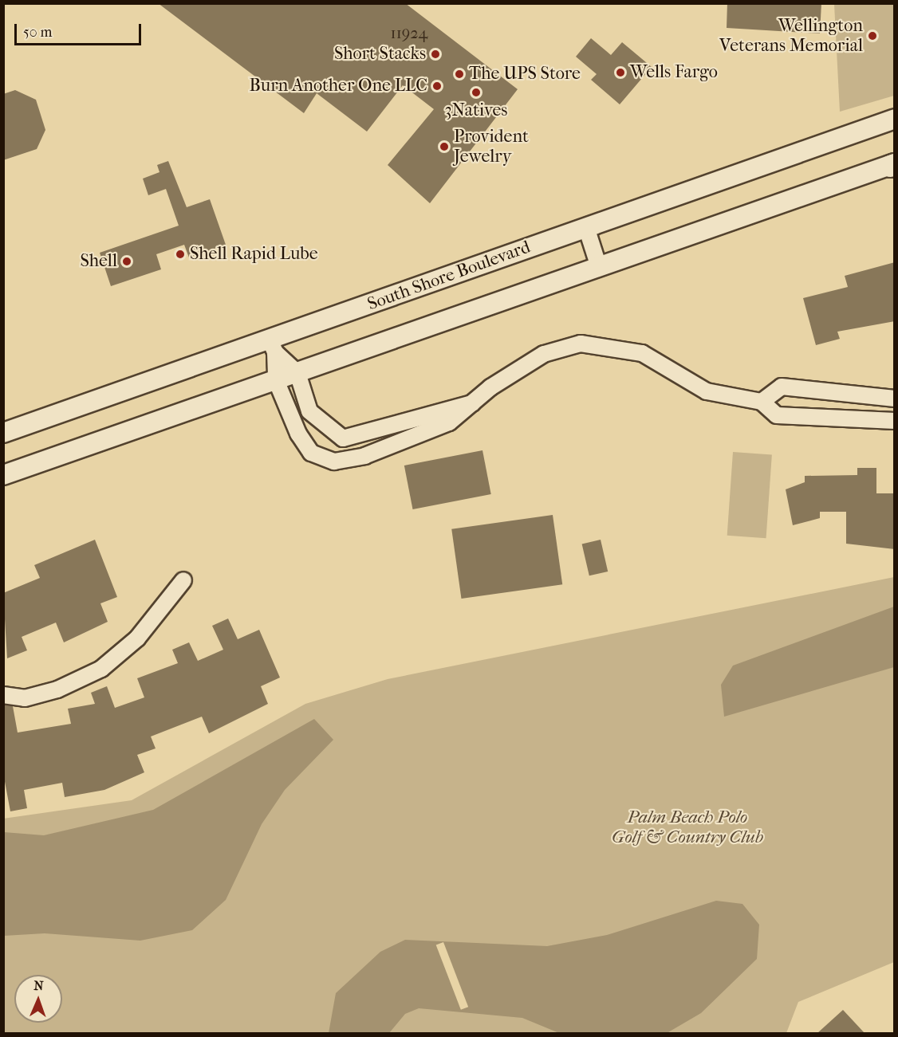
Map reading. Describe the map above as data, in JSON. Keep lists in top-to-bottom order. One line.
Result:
{"streets":{"street":["South Shore Boulevard"]},"parks":["Palm Beach Polo Golf & Country Club"],"places":["Wellington Veterans Memorial","Short Stacks","Wells Fargo","The UPS Store","Burn Another One LLC","3Natives","Provident Jewelry","Shell Rapid Lube","Shell"],"house_numbers":["11924"],"scale_bar":"50 m","north":"top"}
